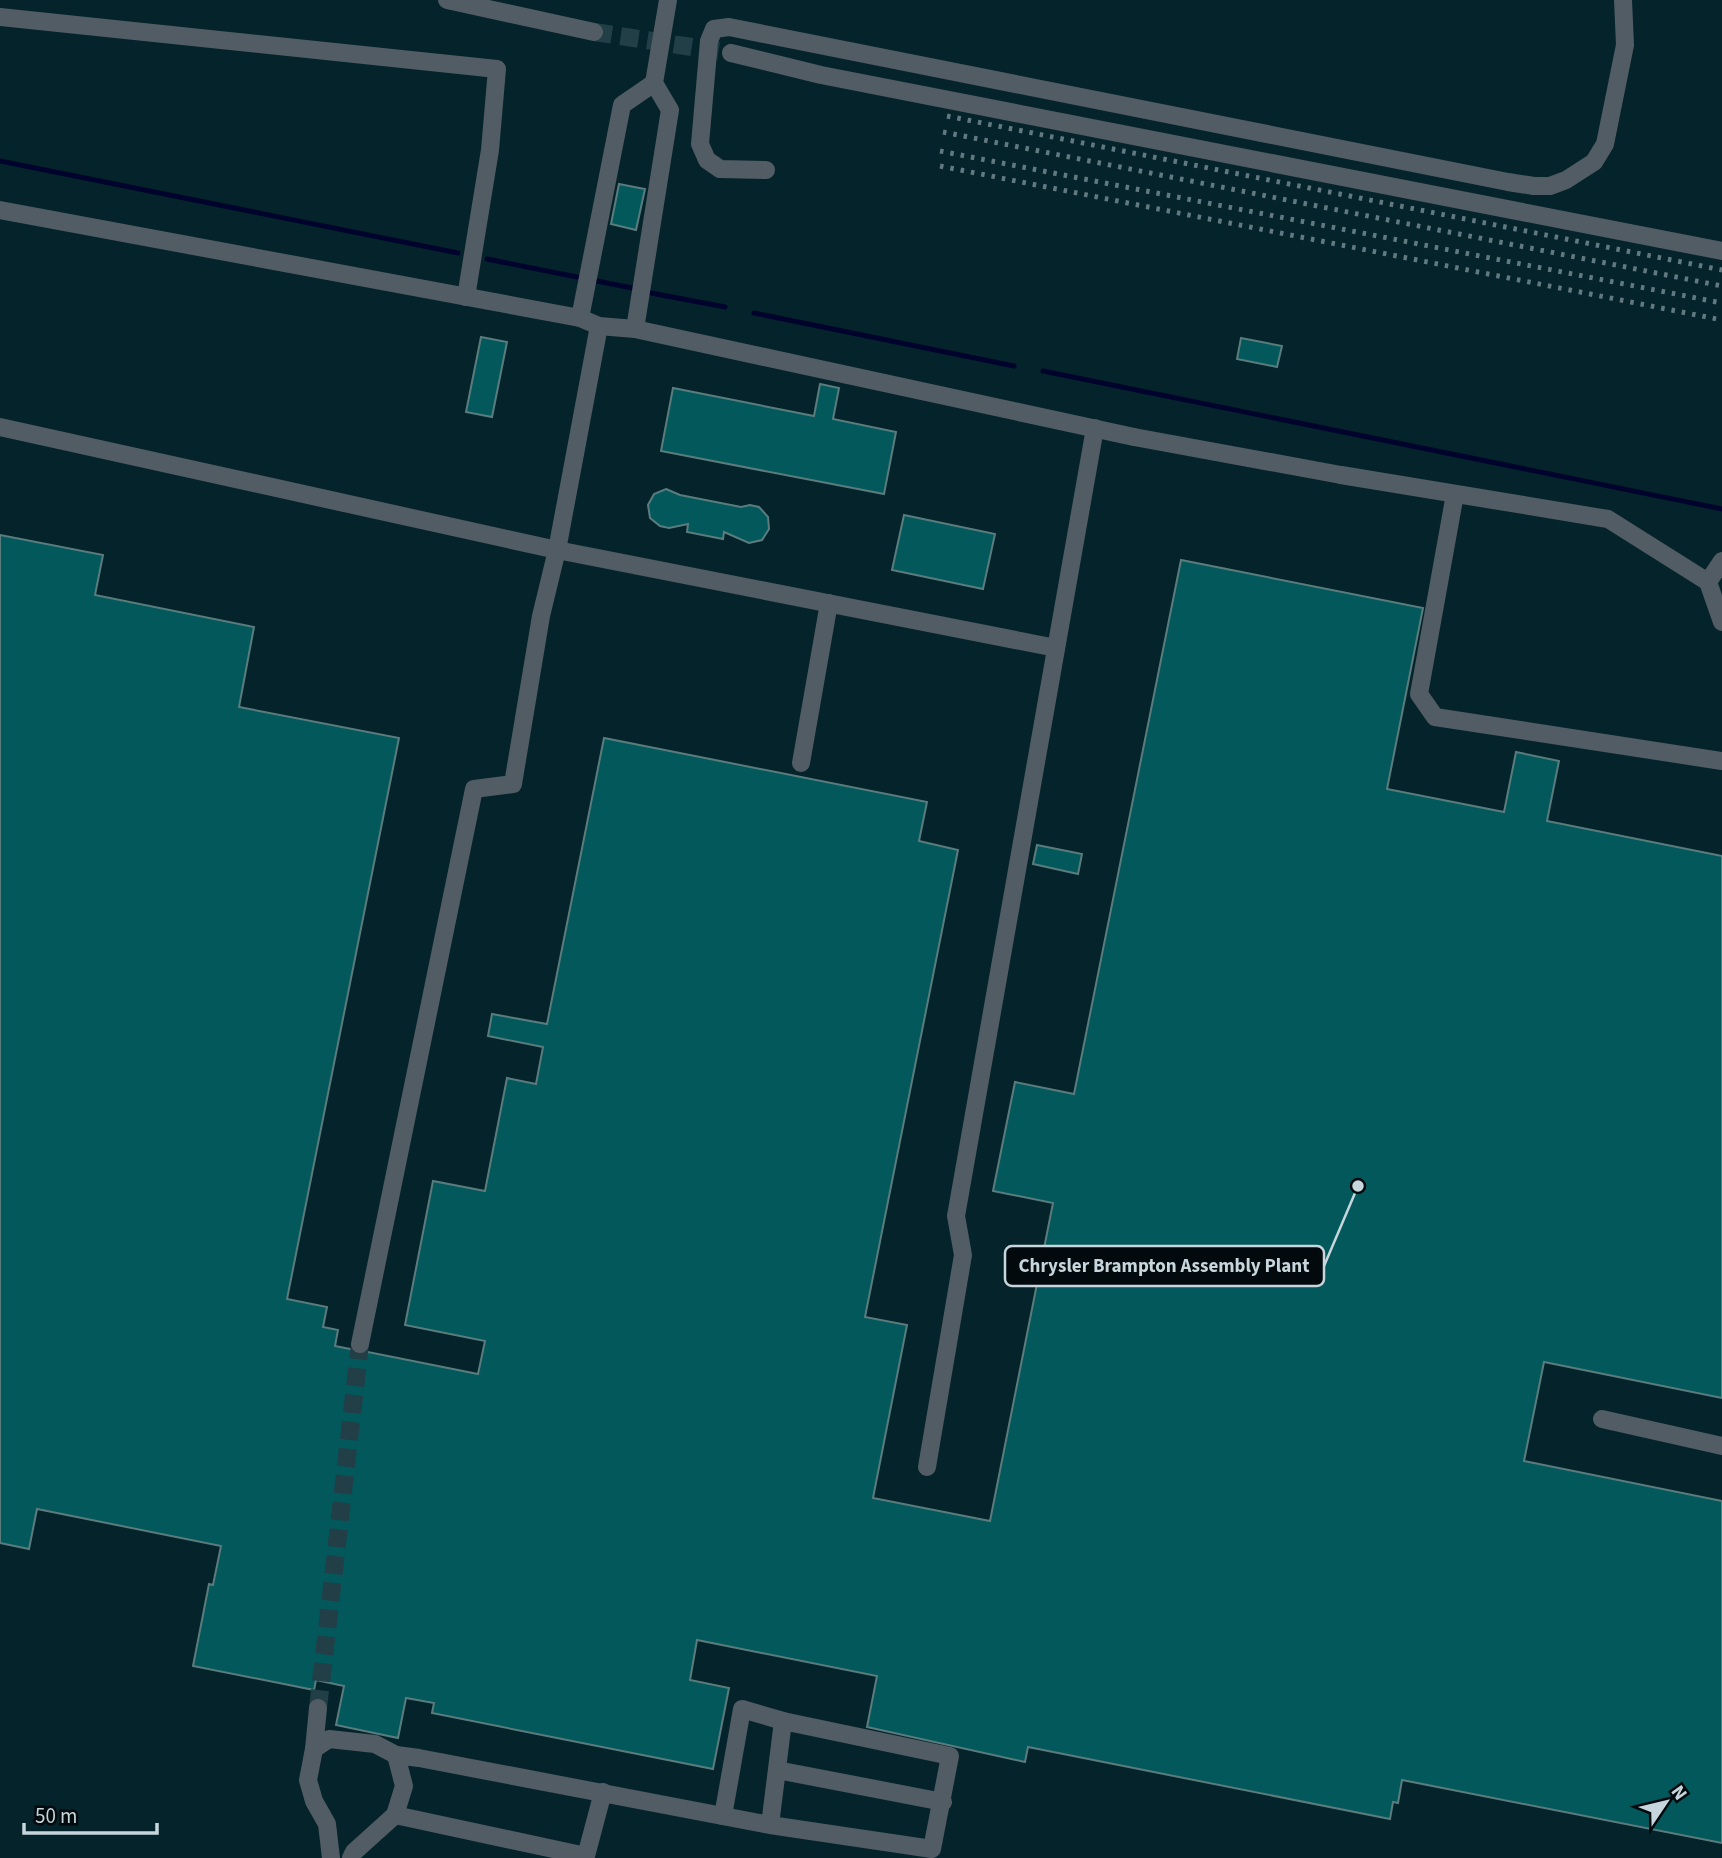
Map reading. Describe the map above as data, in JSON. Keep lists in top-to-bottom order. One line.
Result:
{"places":["Chrysler Brampton Assembly Plant"],"scale_bar":"50 m","north":"top right"}
